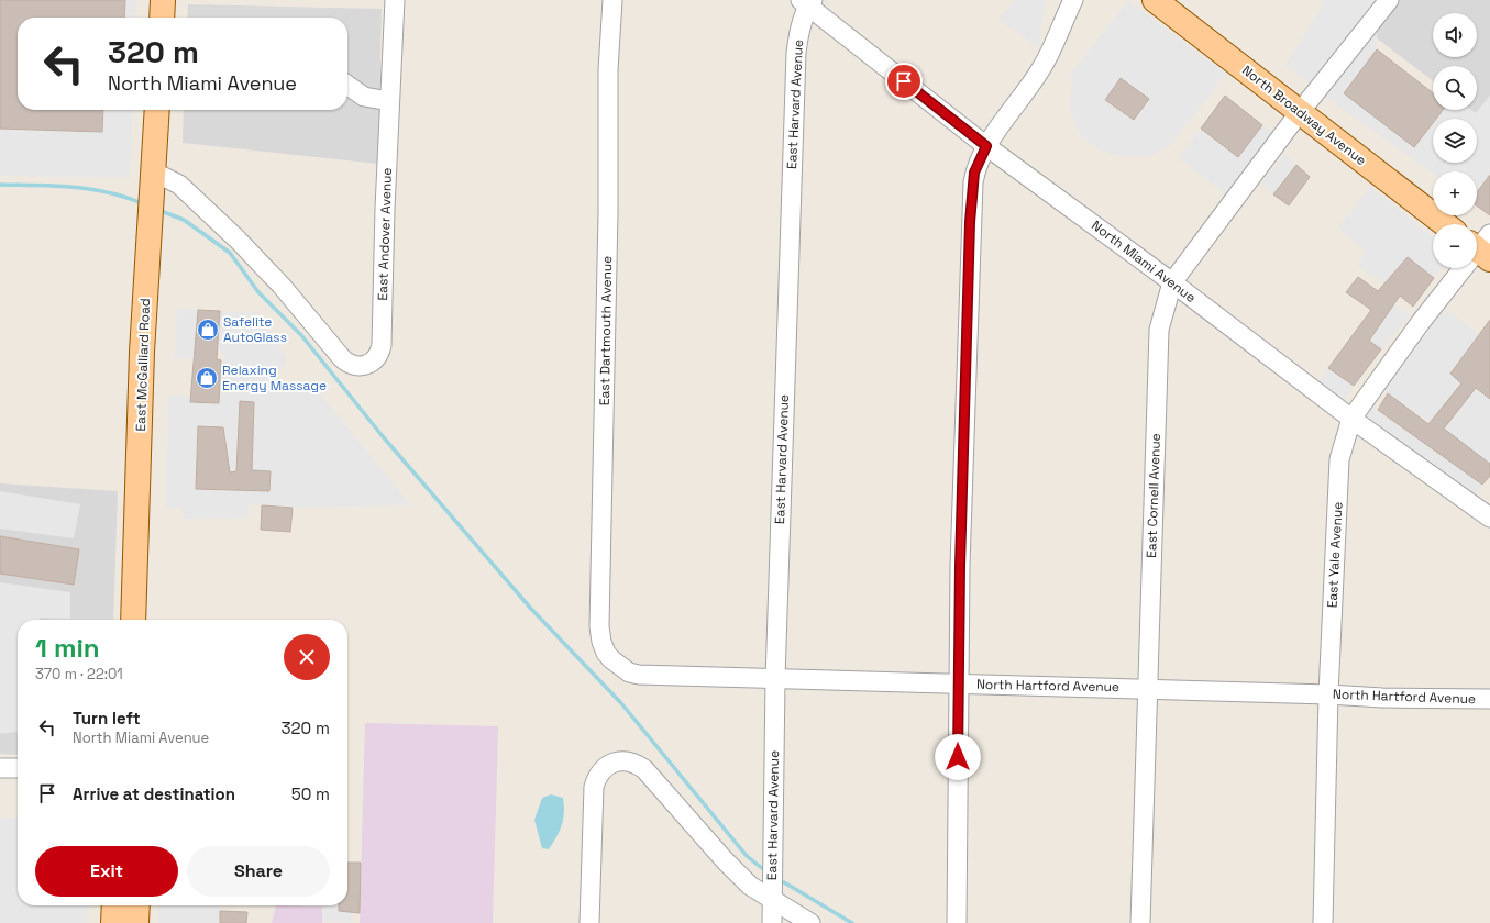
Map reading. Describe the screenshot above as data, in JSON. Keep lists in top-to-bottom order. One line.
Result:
{"streets":{"main road":["North Broadway Avenue","East McGalliard Road"],"street":["East Harvard Avenue","East Andover Avenue","North Miami Avenue","East Dartmouth Avenue","East Cornell Avenue","East Yale Avenue","North Hartford Avenue"]},"crossings":[["East Harvard Avenue","North Miami Avenue"],["East Harvard Avenue","North Hartford Avenue"],["North Broadway Avenue","East Cornell Avenue"],["East Andover Avenue","East McGalliard Road"],["North Miami Avenue","East Cornell Avenue"],["North Miami Avenue","East Yale Avenue"],["East Dartmouth Avenue","North Hartford Avenue"],["East Cornell Avenue","North Hartford Avenue"],["East Yale Avenue","North Hartford Avenue"]],"places":{"shop":["Safelite AutoGlass","Relaxing Energy Massage"]},"page":{"map_buttons":["+","−"],"turn":["320 m","North Miami Avenue"],"heading":["1 min","370 m · 22:01"],"list":[{"name":"Turn left","note":"North Miami Avenue","value":"320 m"},{"name":"Arrive at destination","value":"50 m"}],"buttons":["Exit","Share"]}}
